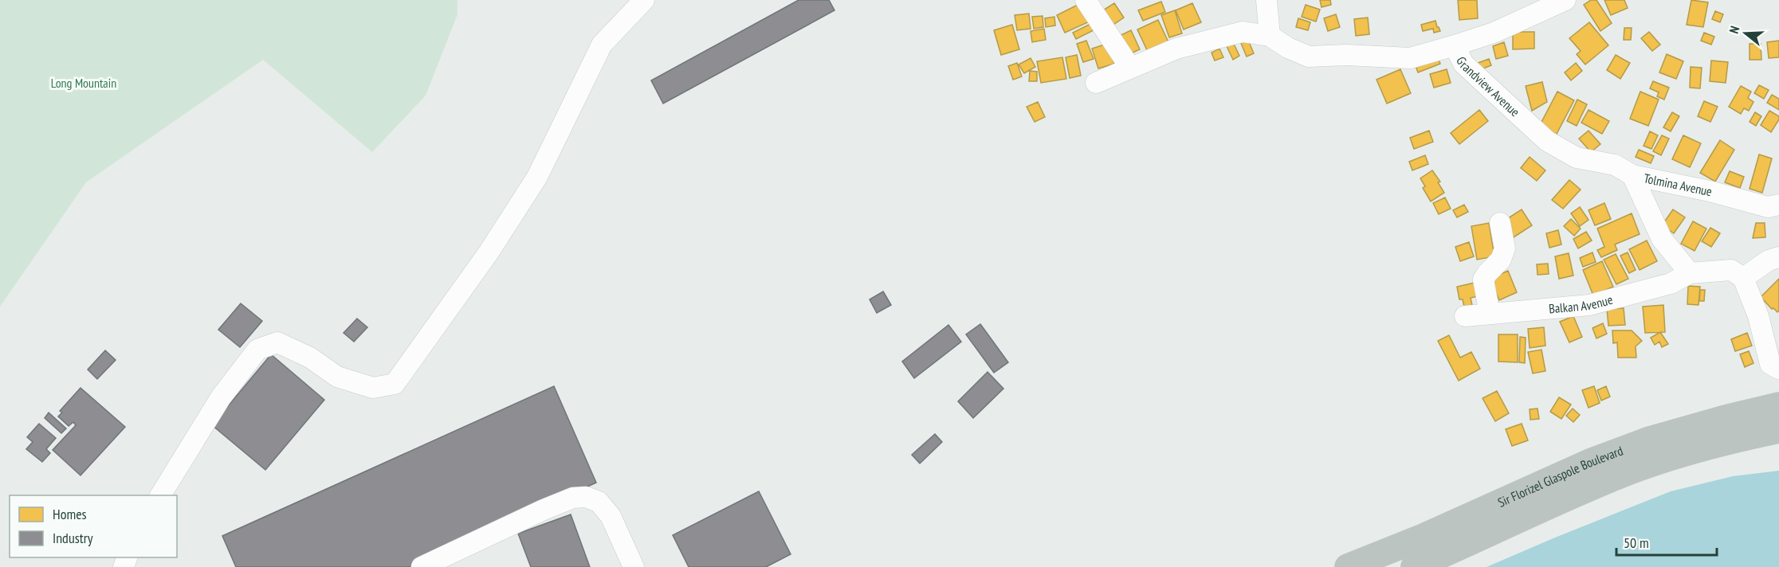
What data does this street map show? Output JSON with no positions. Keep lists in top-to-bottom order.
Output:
{
  "streets": {
    "highway": ["Sir Florizel Glaspole Boulevard"],
    "street": ["Grandview Avenue", "Tolmina Avenue", "Balkan Avenue"]
  },
  "crossings": [
    ["Grandview Avenue", "Tolmina Avenue"],
    ["Tolmina Avenue", "Balkan Avenue"]
  ],
  "parks": ["Long Mountain"],
  "legend": ["Homes", "Industry"],
  "scale_bar": "50 m",
  "north": "left"
}
